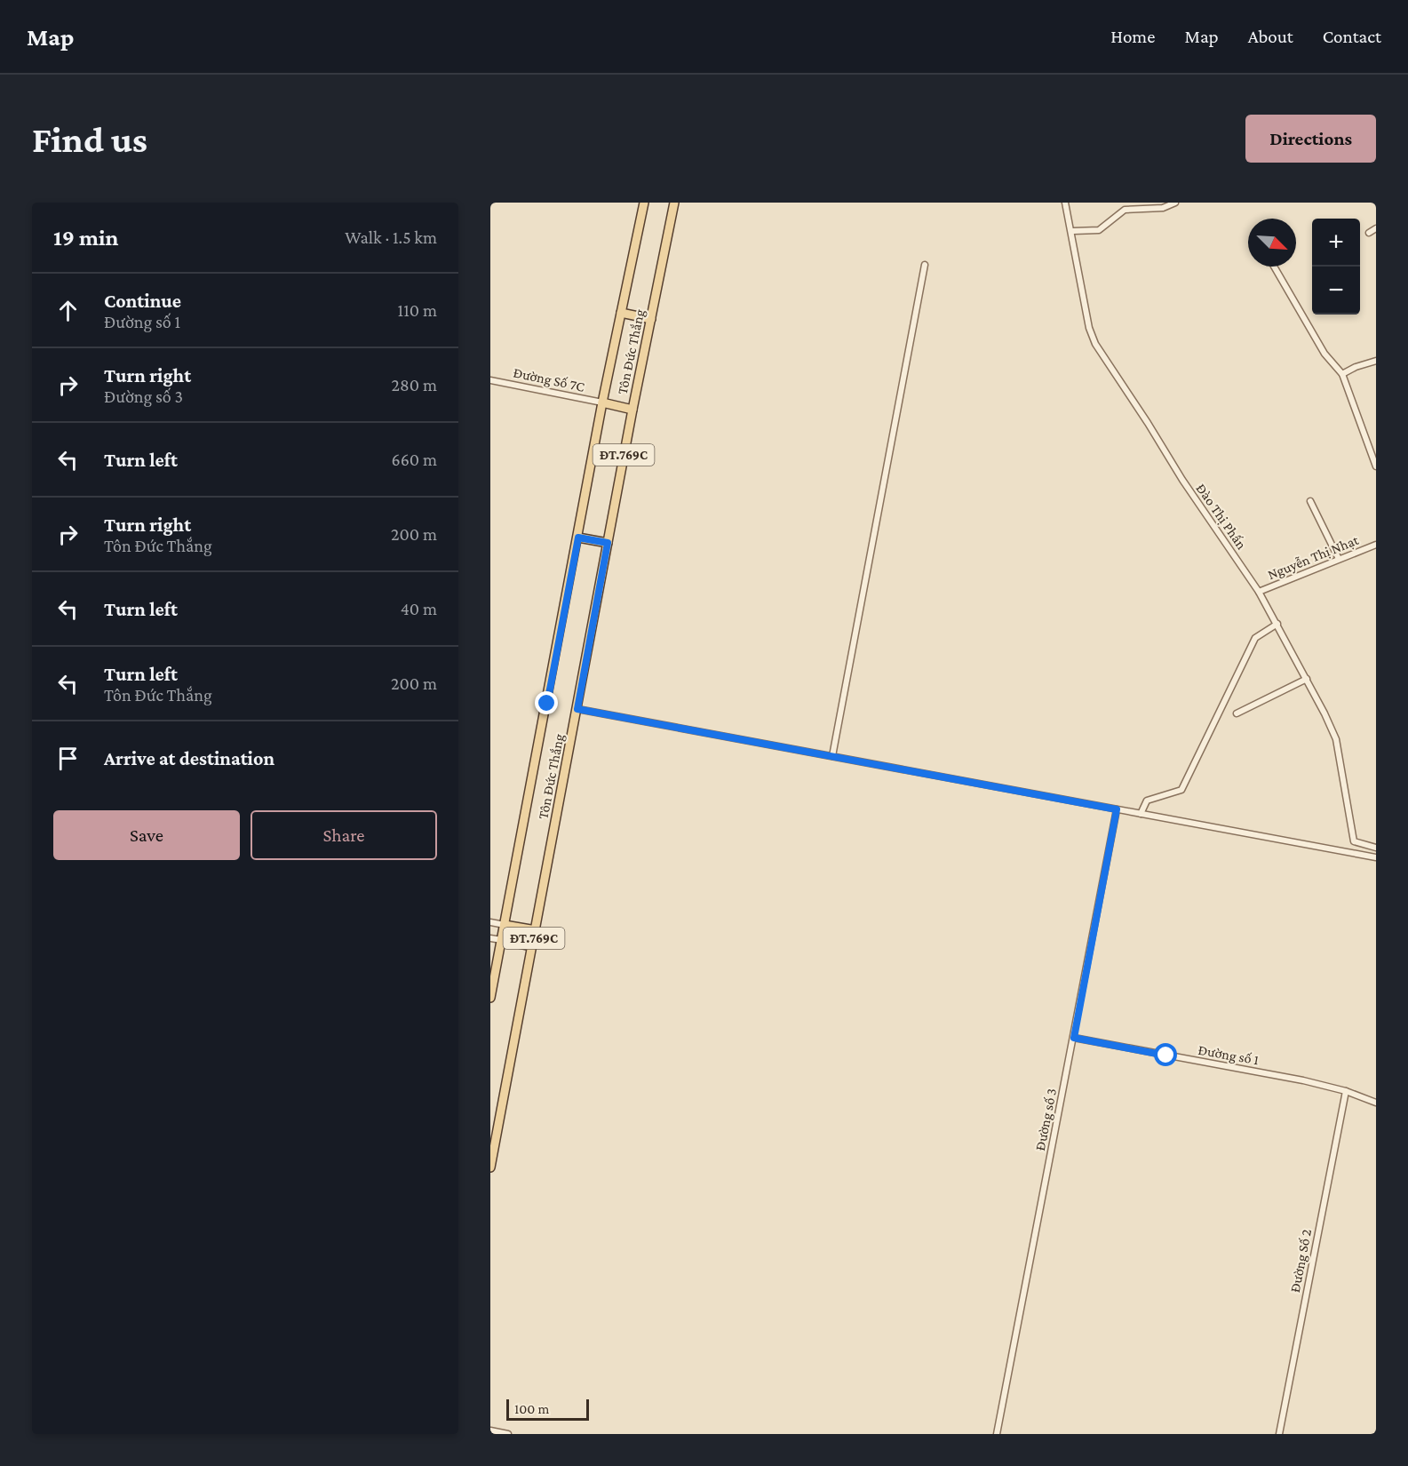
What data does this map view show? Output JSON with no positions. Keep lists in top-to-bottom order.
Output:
{
  "streets": {
    "main road": ["Tôn Đức Thắng", "ĐT.769C"],
    "street": [
      "Đường Số 7C",
      "Đào Thị Phấn",
      "Nguyễn Thị Nhạt",
      "Đường số 1",
      "Đường số 3",
      "Đường Số 2"
    ]
  },
  "crossings": [
    ["Tôn Đức Thắng", "Đường Số 7C"],
    ["Đào Thị Phấn", "Nguyễn Thị Nhạt"],
    ["Đường số 1", "Đường số 3"],
    ["Đường số 1", "Đường Số 2"]
  ],
  "scale_bar": "100 m",
  "north": "bottom right",
  "page": {
    "header": "Map",
    "nav": [
      "Home",
      "Map",
      "About",
      "Contact"
    ],
    "buttons": [
      "Directions",
      ["Save", "Share"]
    ],
    "title": "Find us",
    "heading": ["19 min", "Walk · 1.5 km"],
    "map_buttons": ["+", "−"],
    "list": [
      ["Continue", "Đường số 1", "110 m"],
      ["Turn right", "Đường số 3", "280 m"],
      ["Turn left", "660 m"],
      ["Turn right", "Tôn Đức Thắng", "200 m"],
      ["Turn left", "40 m"],
      ["Turn left", "Tôn Đức Thắng", "200 m"],
      "Arrive at destination"
    ],
    "scale": "100 m"
  }
}
